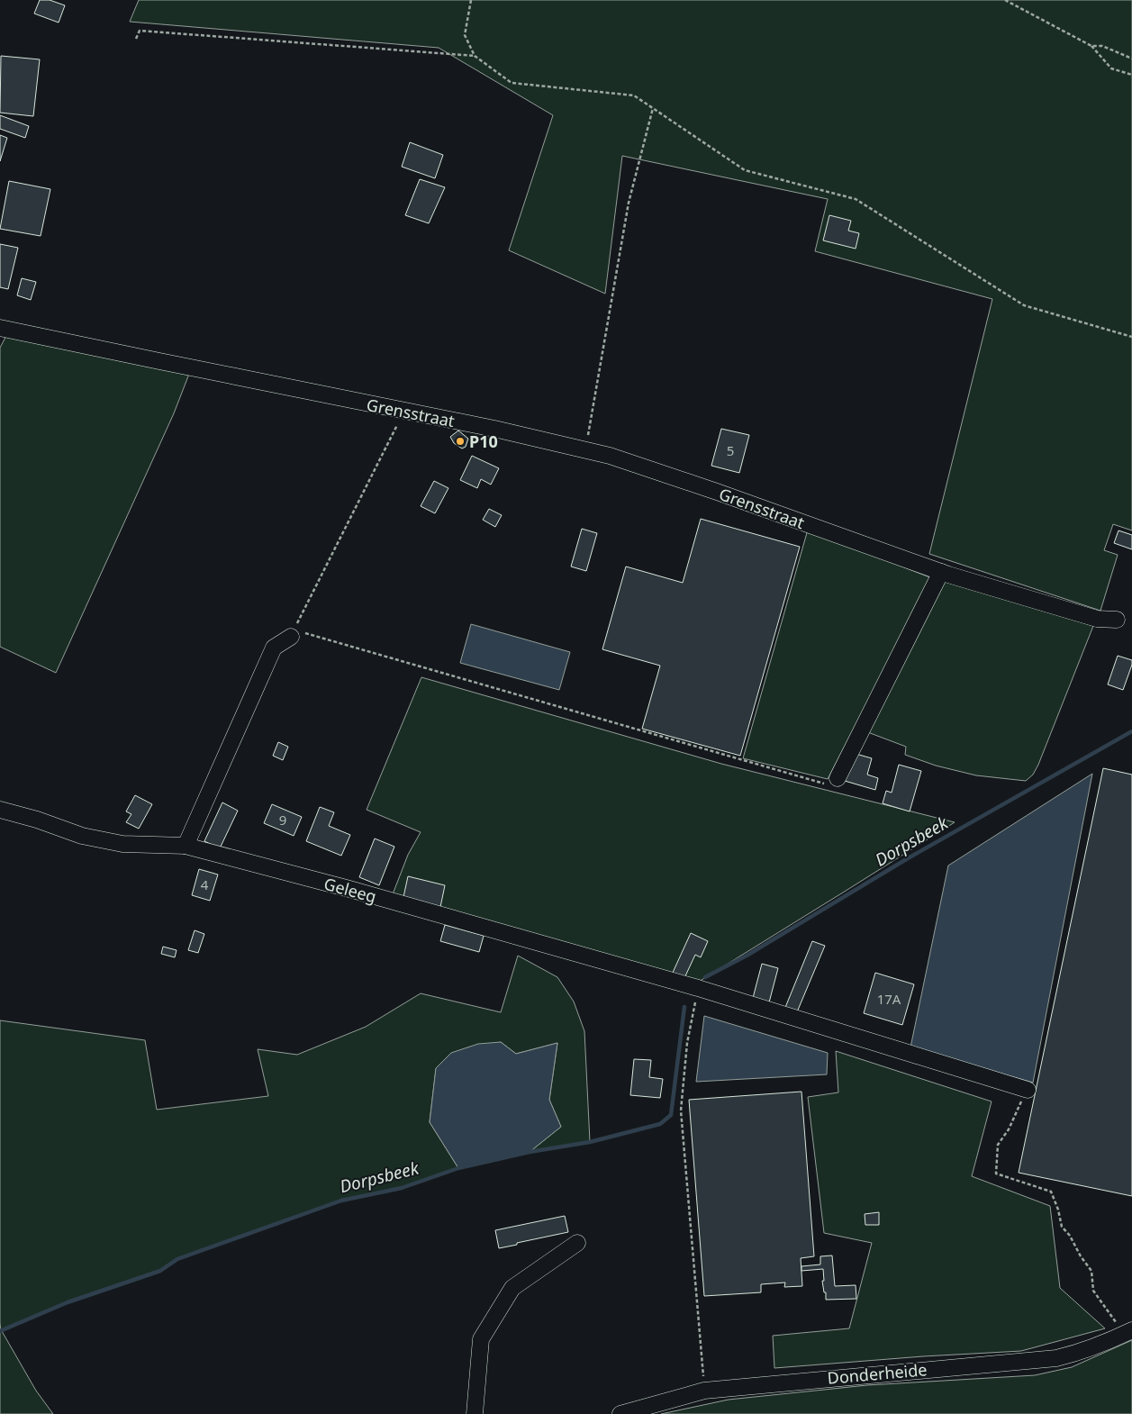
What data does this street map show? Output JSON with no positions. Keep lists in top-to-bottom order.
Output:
{
  "streets": {
    "street": ["Grensstraat", "Geleeg", "Donderheide"]
  },
  "water": ["Dorpsbeek"],
  "places": ["P10"],
  "house_numbers": [
    "5",
    "9",
    "4",
    "17A"
  ]
}
